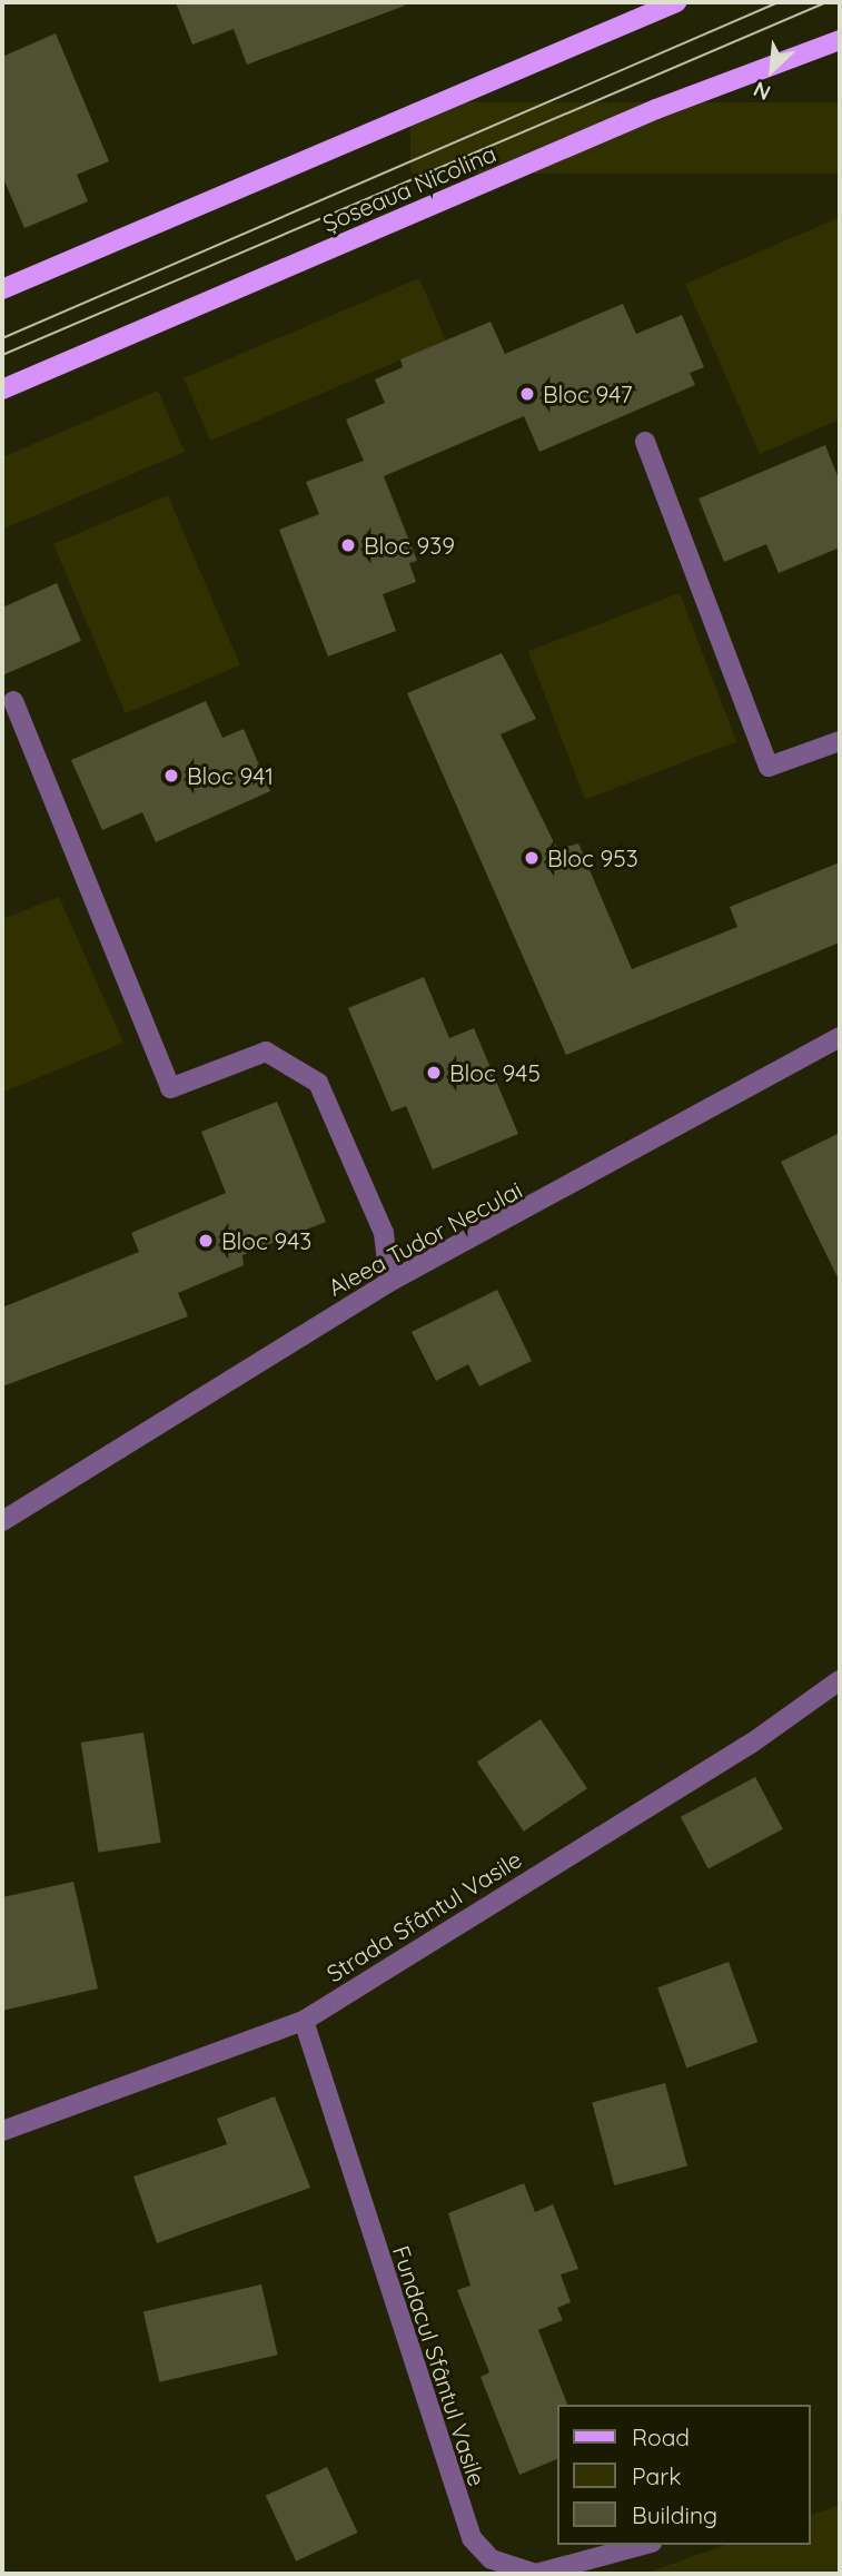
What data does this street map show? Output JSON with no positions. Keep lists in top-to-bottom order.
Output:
{
  "streets": {
    "main road": ["Șoseaua Nicolina"],
    "street": ["Aleea Tudor Neculai", "Strada Sfântul Vasile", "Fundacul Sfântul Vasile"]
  },
  "crossings": [
    ["Strada Sfântul Vasile", "Fundacul Sfântul Vasile"]
  ],
  "places": [
    "Bloc 947",
    "Bloc 939",
    "Bloc 941",
    "Bloc 953",
    "Bloc 945",
    "Bloc 943"
  ],
  "legend": ["Road", "Park", "Building"],
  "north": "bottom left"
}
